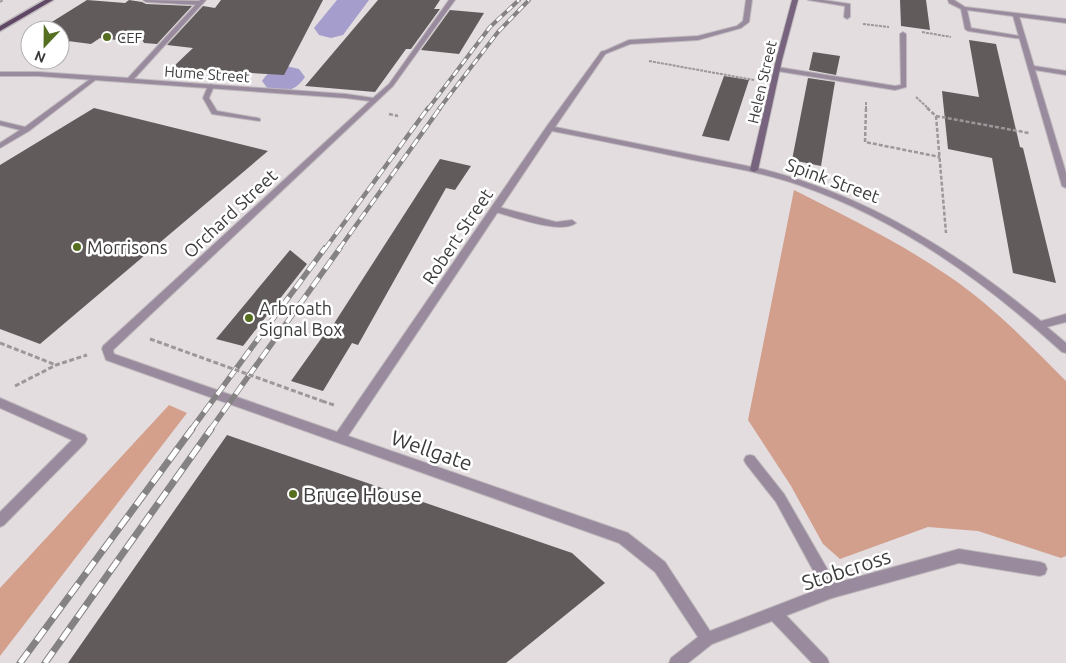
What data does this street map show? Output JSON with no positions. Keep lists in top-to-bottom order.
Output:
{
  "streets": {
    "street": [
      "Hume Street",
      "Helen Street",
      "Spink Street",
      "Orchard Street",
      "Robert Street",
      "Wellgate",
      "Stobcross"
    ]
  },
  "crossings": [
    ["Hume Street", "Orchard Street"],
    ["Helen Street", "Spink Street"],
    ["Spink Street", "Robert Street"],
    ["Orchard Street", "Wellgate"],
    ["Robert Street", "Wellgate"],
    ["Wellgate", "Stobcross"]
  ],
  "places": [
    "CEF",
    "Morrisons",
    "Arbroath Signal Box",
    "Bruce House"
  ],
  "north": "bottom"
}
